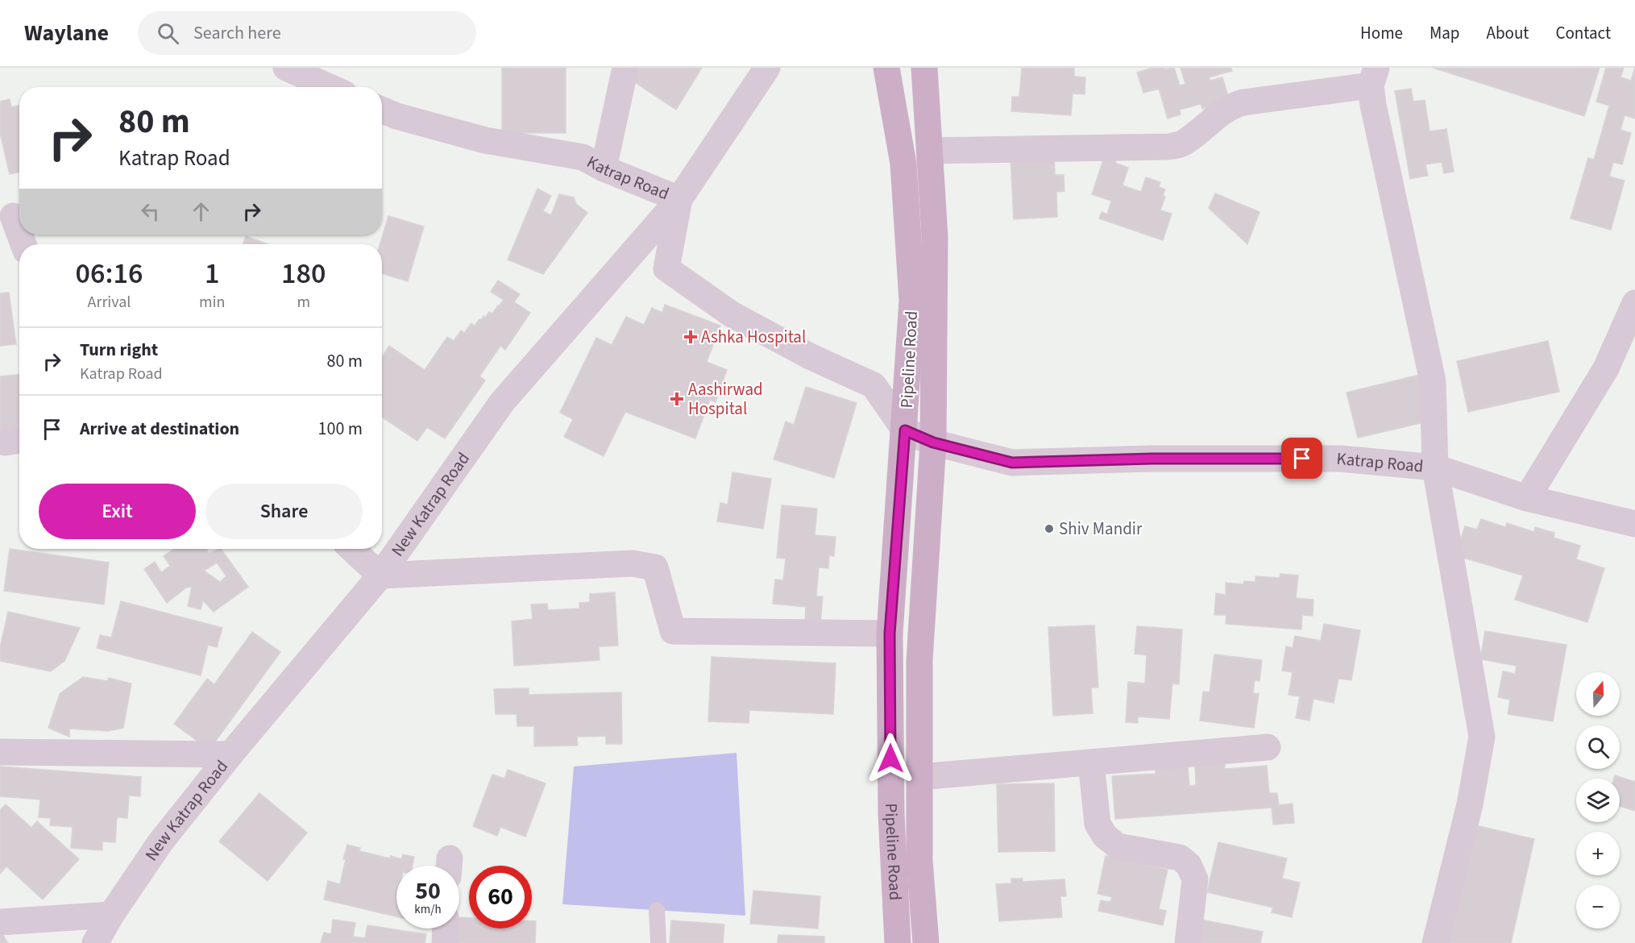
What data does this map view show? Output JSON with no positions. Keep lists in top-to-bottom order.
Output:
{
  "streets": {
    "main road": ["Pipeline Road"],
    "street": ["Katrap Road", "New Katrap Road"]
  },
  "crossings": [
    ["Katrap Road", "Pipeline Road"],
    ["Katrap Road", "New Katrap Road"]
  ],
  "places": {
    "health": ["Ashka Hospital", "Aashirwad Hospital"],
    "other": ["Shiv Mandir"]
  },
  "north": "top",
  "page": {
    "header": "Waylane",
    "search": "Search here",
    "nav": [
      "Home",
      "Map",
      "About",
      "Contact"
    ],
    "turn": ["80 m", "Katrap Road"],
    "eta": [
      "06:16",
      "Arrival",
      "1",
      "min",
      "180",
      "m"
    ],
    "list": [
      {
        "name": "Turn right",
        "note": "Katrap Road",
        "value": "80 m"
      },
      {
        "name": "Arrive at destination",
        "value": "100 m"
      }
    ],
    "buttons": ["Exit", "Share"],
    "map_buttons": ["+", "−"],
    "speed": "50 km/h",
    "limit": "60"
  }
}
